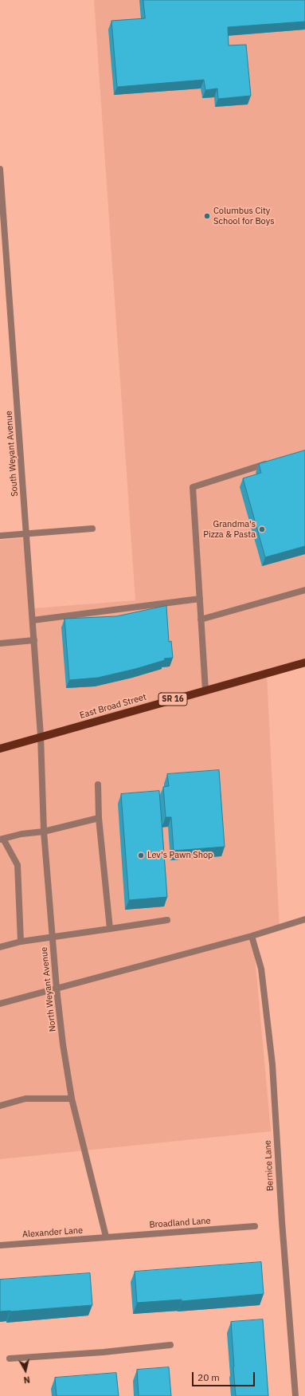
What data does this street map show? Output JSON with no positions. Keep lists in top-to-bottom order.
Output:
{
  "streets": {
    "main road": ["SR 16", "East Broad Street"],
    "street": [
      "South Weyant Avenue",
      "North Weyant Avenue",
      "Bernice Lane",
      "Broadland Lane",
      "Alexander Lane"
    ]
  },
  "crossings": [
    ["South Weyant Avenue", "East Broad Street"],
    ["South Weyant Avenue", "North Weyant Avenue"],
    ["East Broad Street", "North Weyant Avenue"],
    ["North Weyant Avenue", "Broadland Lane"],
    ["North Weyant Avenue", "Alexander Lane"],
    ["Broadland Lane", "Alexander Lane"]
  ],
  "places": ["Columbus City School for Boys", "Grandma's Pizza & Pasta", "Lev's Pawn Shop"],
  "scale_bar": "20 m",
  "north": "bottom"
}
